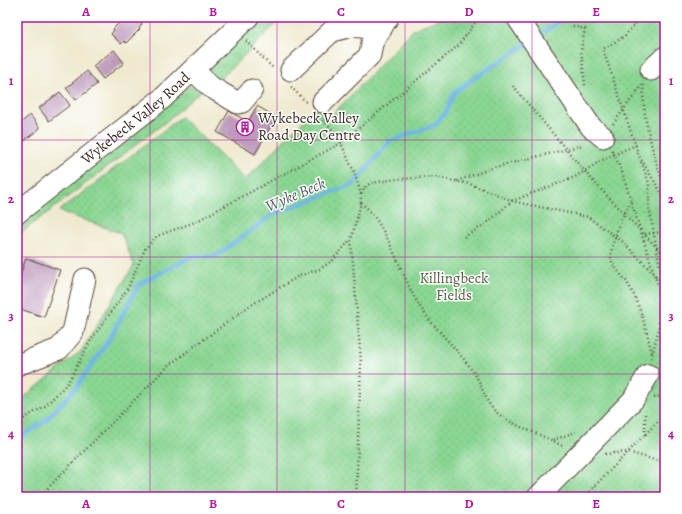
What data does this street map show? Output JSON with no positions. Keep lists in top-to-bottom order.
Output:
{
  "streets": {
    "street": ["Wykebeck Valley Road"]
  },
  "water": ["Wyke Beck"],
  "parks": ["Killingbeck Fields"],
  "places": {
    "building": ["Wykebeck Valley Road Day Centre"]
  },
  "grid": {
    "columns": [
      "A",
      "B",
      "C",
      "D",
      "E"
    ],
    "rows": [
      "1",
      "2",
      "3",
      "4"
    ]
  }
}
